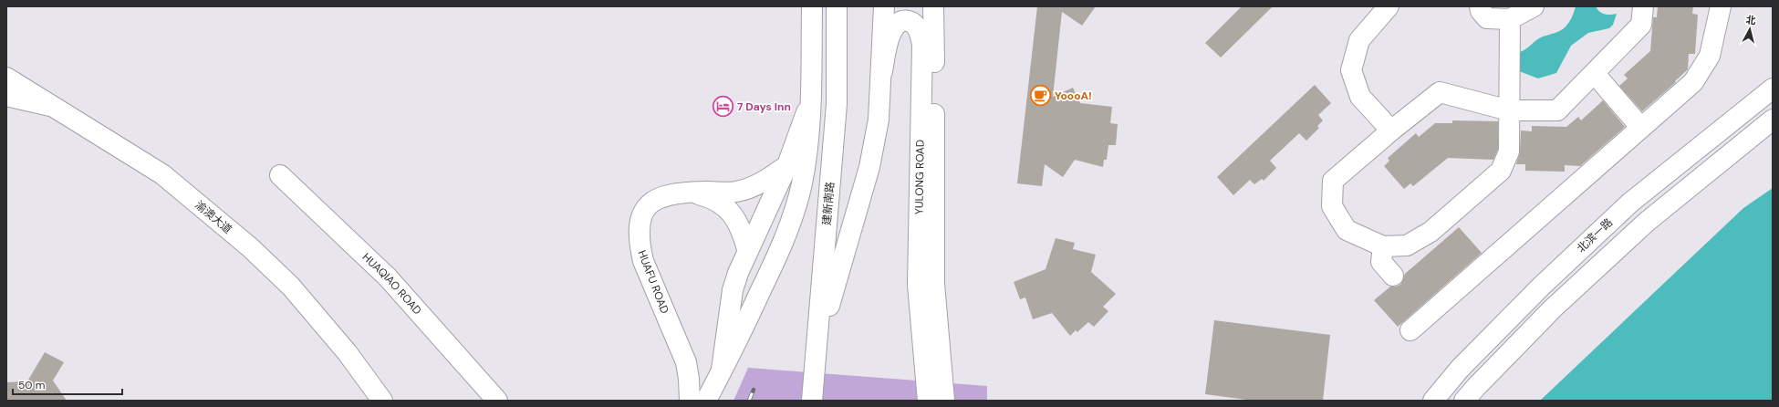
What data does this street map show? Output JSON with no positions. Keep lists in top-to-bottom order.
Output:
{
  "streets": {
    "main road": [
      "YULONG ROAD",
      "建新南路",
      "渝澳大道",
      "北滨一路",
      "HUAFU ROAD",
      "HUAQIAO ROAD"
    ]
  },
  "places": {
    "cafe": ["YoooA!"],
    "hotel": ["7 Days Inn"]
  },
  "scale_bar": "50 m",
  "north": "top"
}
